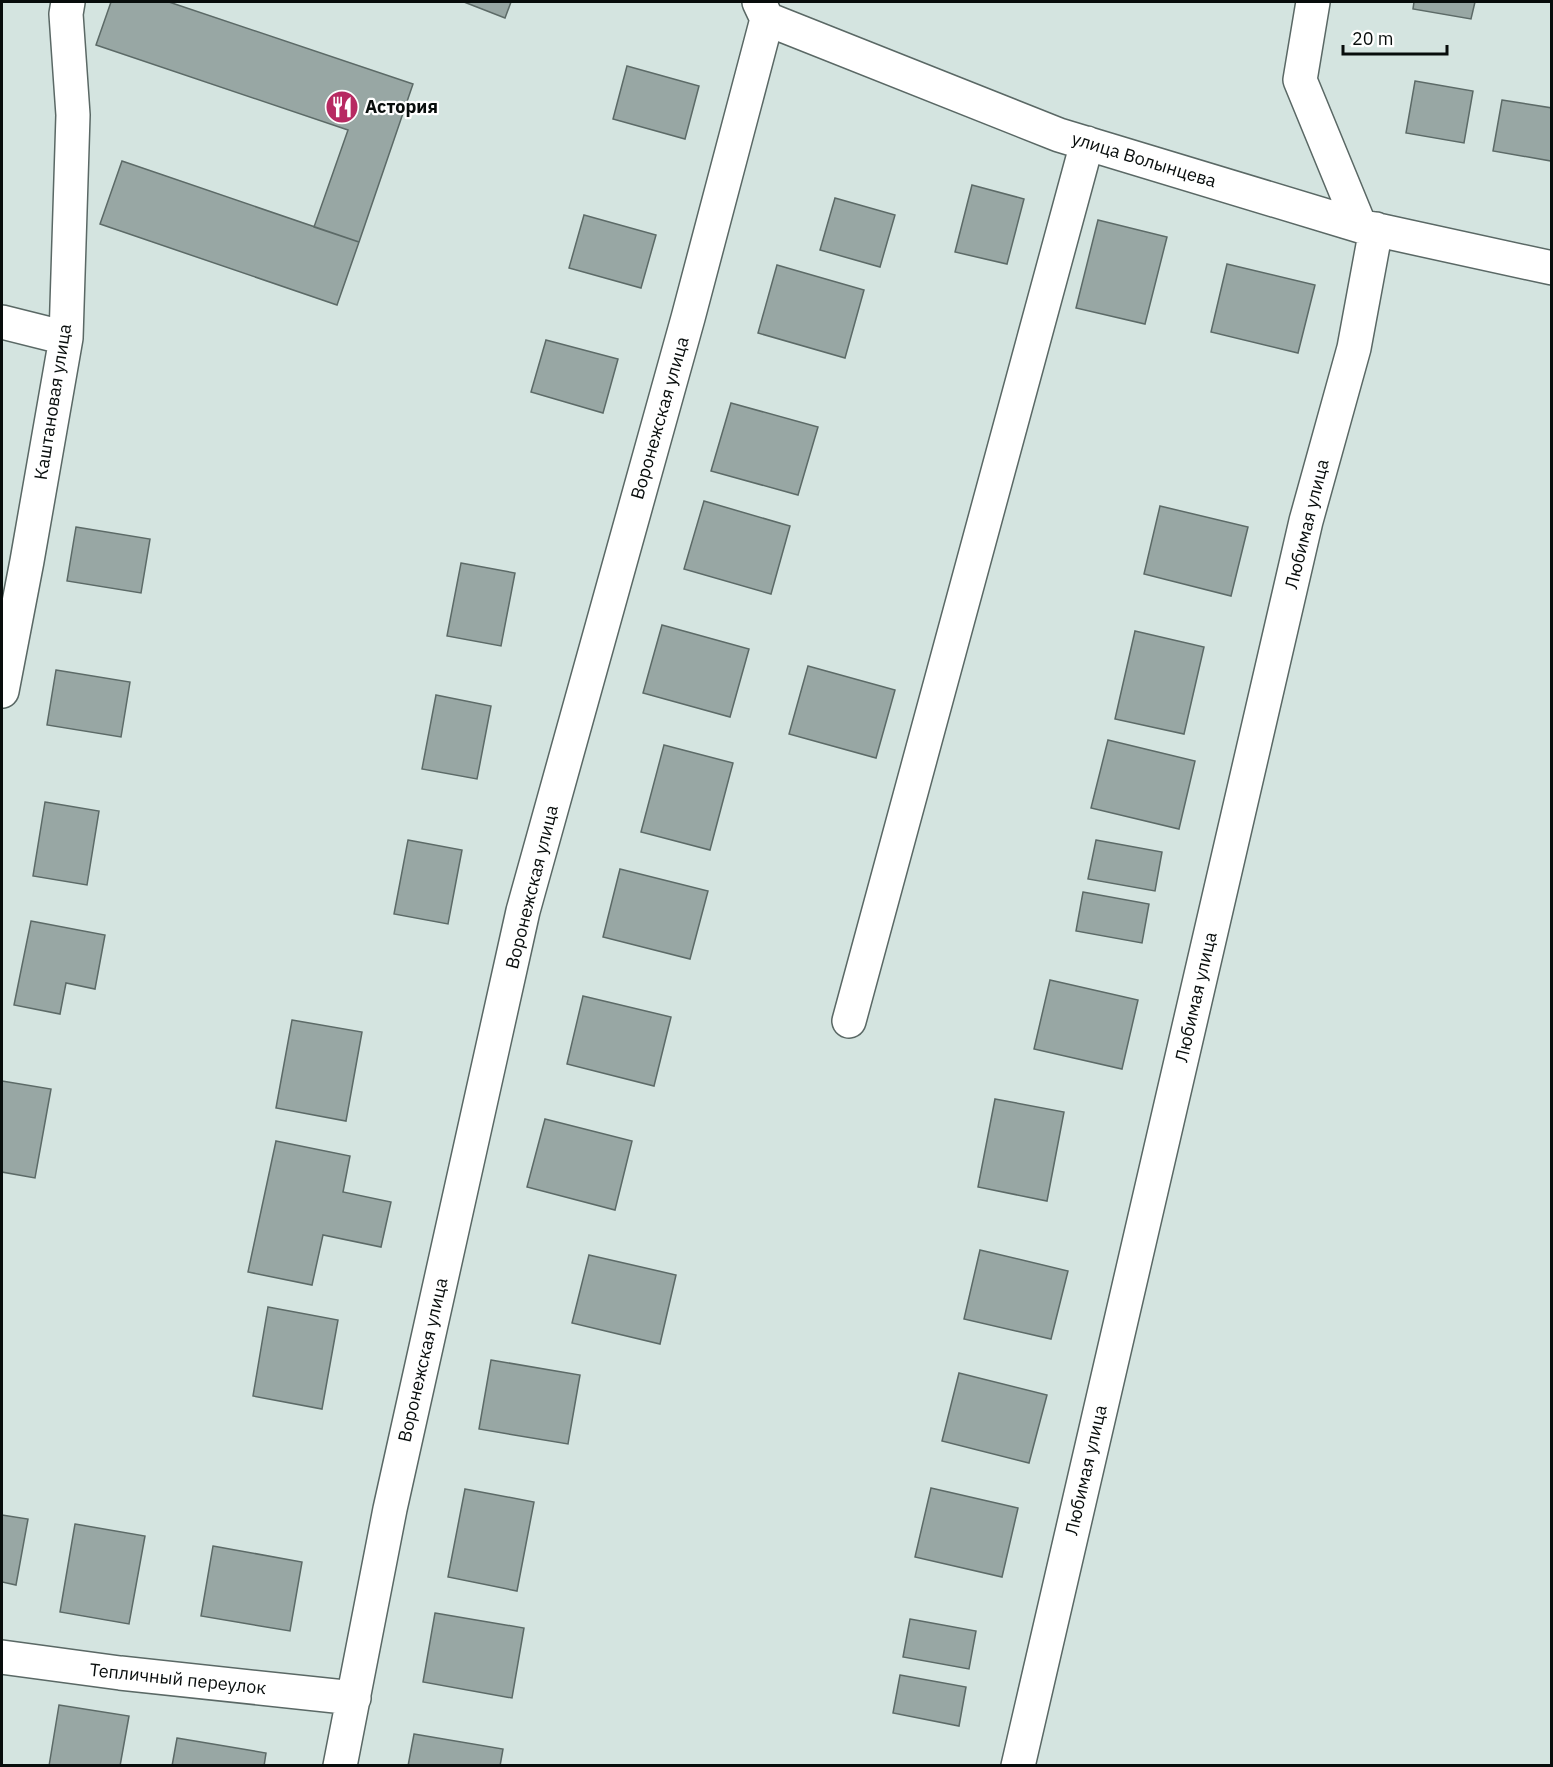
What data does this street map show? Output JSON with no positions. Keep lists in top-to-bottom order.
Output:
{
  "streets": {
    "street": [
      "улица Волынцева",
      "Каштановая улица",
      "Воронежская улица",
      "Любимая улица",
      "Тепличный переулок"
    ]
  },
  "crossings": [
    ["улица Волынцева", "Воронежская улица"],
    ["улица Волынцева", "Любимая улица"],
    ["Воронежская улица", "Тепличный переулок"]
  ],
  "places": {
    "restaurant": ["Астория"]
  },
  "scale_bar": "20 m"
}
